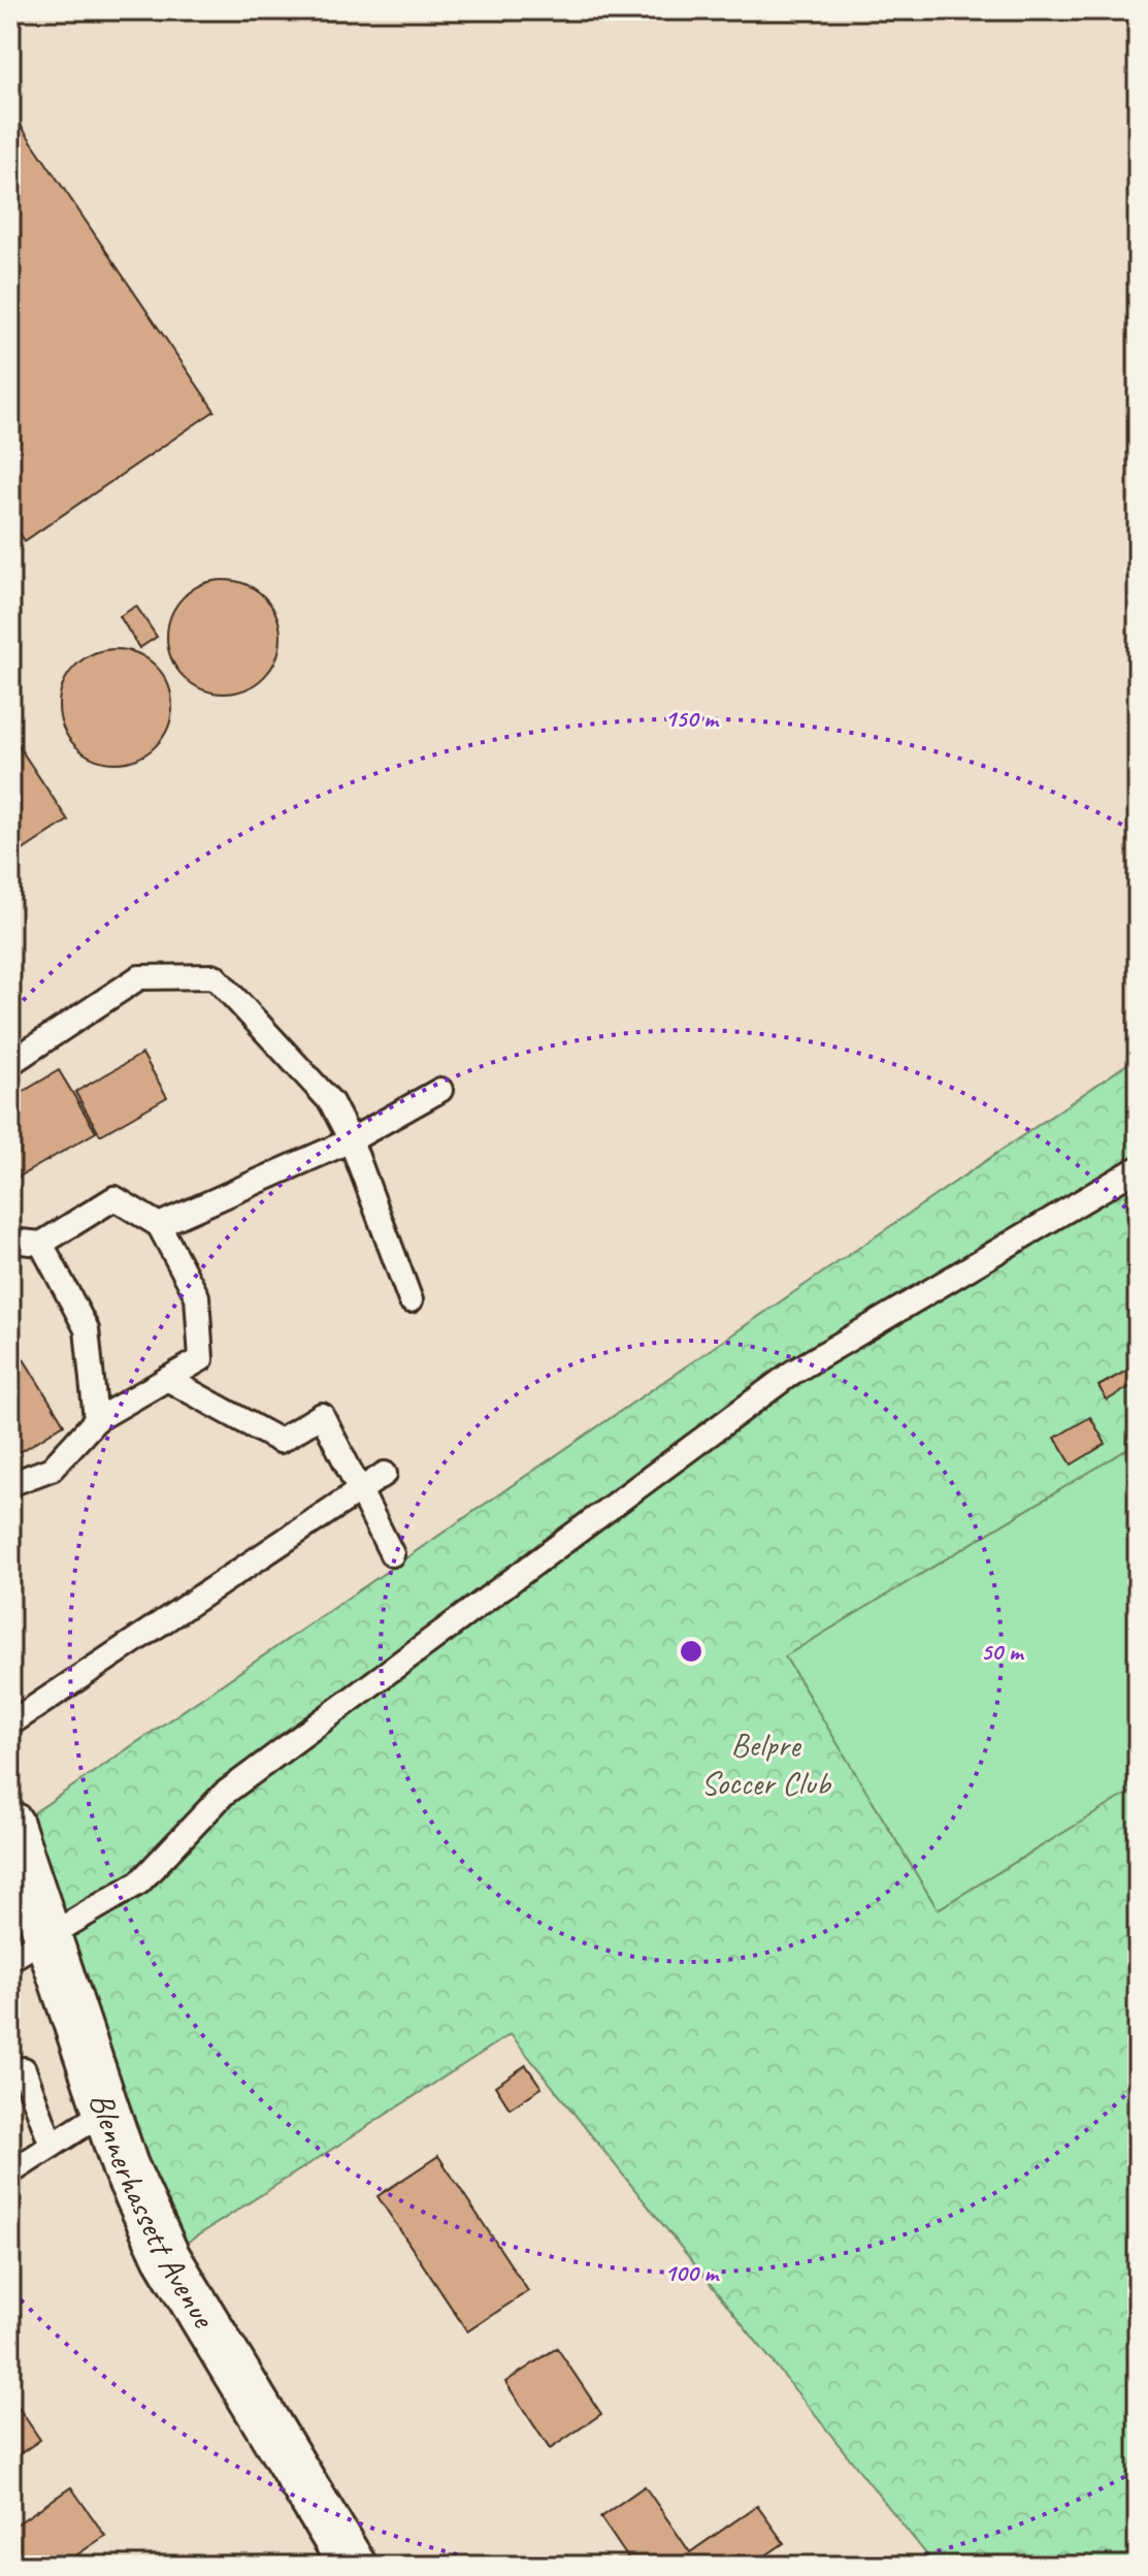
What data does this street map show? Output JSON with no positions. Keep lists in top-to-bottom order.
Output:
{
  "streets": {
    "street": ["Blennerhassett Avenue"]
  },
  "parks": ["Belpre Soccer Club"],
  "rings": ["150 m", "50 m", "100 m"]
}
